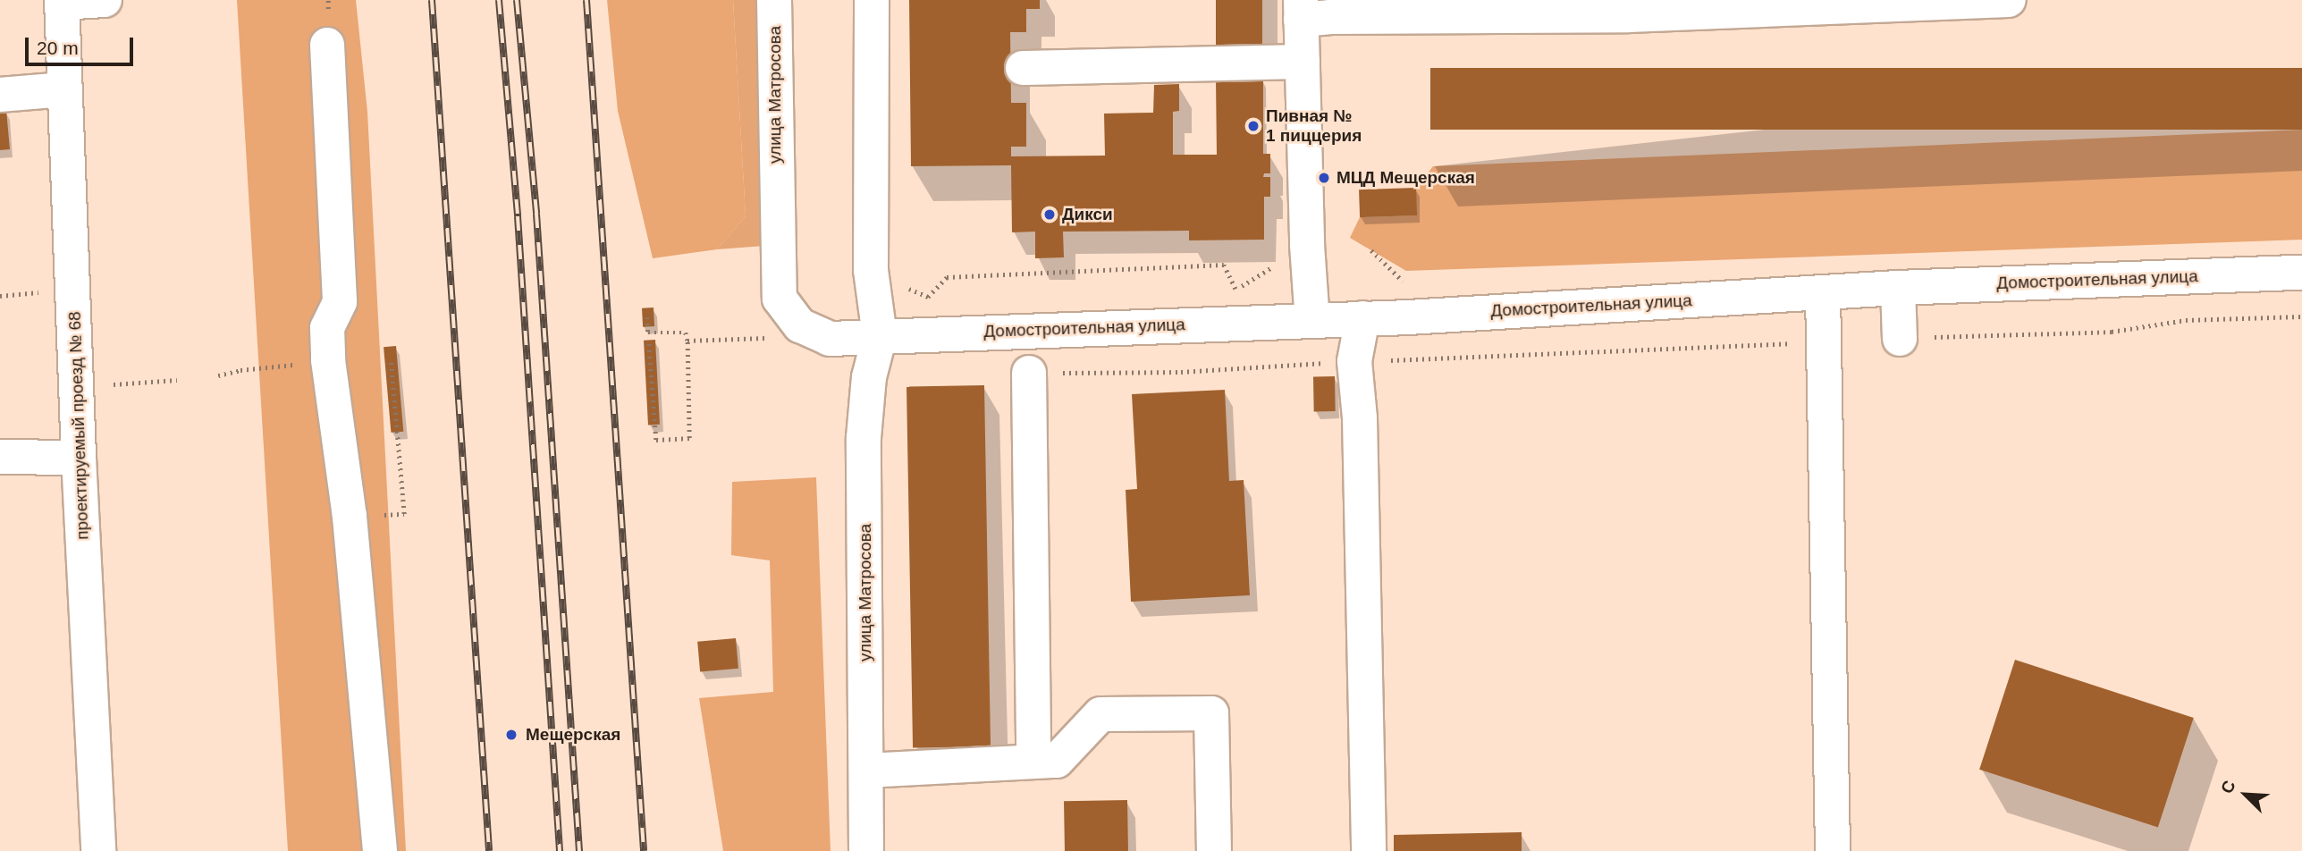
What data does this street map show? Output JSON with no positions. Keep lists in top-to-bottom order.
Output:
{
  "streets": {
    "street": ["улица Матросова", "Домостроительная улица", "проектируемый проезд № 68"]
  },
  "crossings": [
    ["улица Матросова", "Домостроительная улица"]
  ],
  "places": [
    "Пивная № 1 пиццерия",
    "МЦД Мещерская",
    "Дикси",
    "Мещерская"
  ],
  "scale_bar": "20 m",
  "north": "top left"
}
